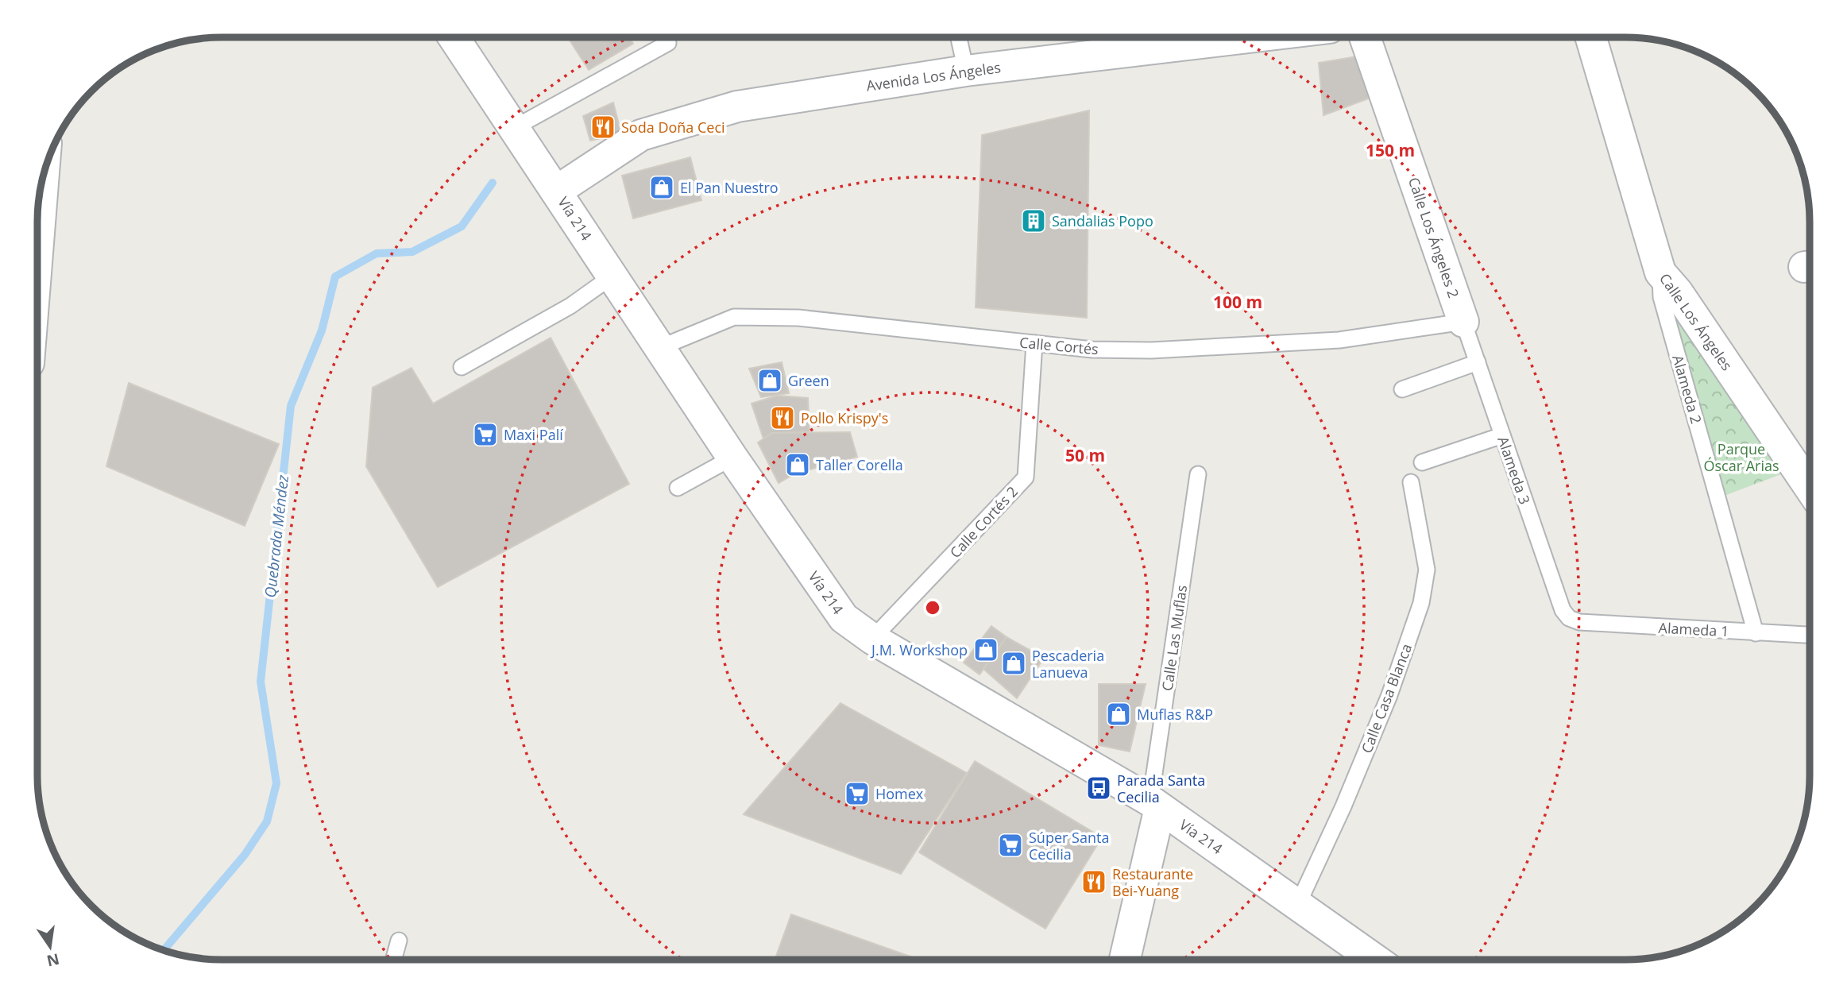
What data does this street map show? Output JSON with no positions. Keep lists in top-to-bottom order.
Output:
{
  "streets": {
    "street": [
      "Avenida Los Ángeles",
      "Vía 214",
      "Calle Los Ángeles 2",
      "Calle Los Ángeles"
    ],
    "lane": [
      "Calle Cortés",
      "Alameda 2",
      "Alameda 3",
      "Calle Cortés 2",
      "Alameda 1",
      "Calle Las Muflas",
      "Calle Casa Blanca"
    ]
  },
  "crossings": [
    ["Avenida Los Ángeles", "Vía 214"],
    ["Vía 214", "Calle Cortés"],
    ["Vía 214", "Calle Cortés 2"],
    ["Vía 214", "Calle Las Muflas"],
    ["Vía 214", "Calle Casa Blanca"],
    ["Calle Los Ángeles 2", "Calle Cortés"],
    ["Calle Los Ángeles 2", "Alameda 3"],
    ["Calle Los Ángeles", "Alameda 2"],
    ["Calle Cortés", "Alameda 3"],
    ["Calle Cortés", "Calle Cortés 2"],
    ["Alameda 2", "Alameda 1"],
    ["Alameda 3", "Alameda 1"]
  ],
  "water": ["Quebrada Méndez"],
  "parks": ["Parque Óscar Arias"],
  "places": {
    "restaurant": ["Soda Doña Ceci", "Pollo Krispy's", "Restaurante Bei-Yuang"],
    "shop": [
      "El Pan Nuestro",
      "Green",
      "Taller Corella",
      "J.M. Workshop",
      "Pescaderia Lanueva",
      "Muflas R&P"
    ],
    "building": ["Sandalias Popo"],
    "supermarket": ["Maxi Palí", "Homex", "Súper Santa Cecilia"],
    "bus stop": ["Parada Santa Cecilia"]
  },
  "north": "bottom",
  "rings": ["150 m", "100 m", "50 m"]
}
